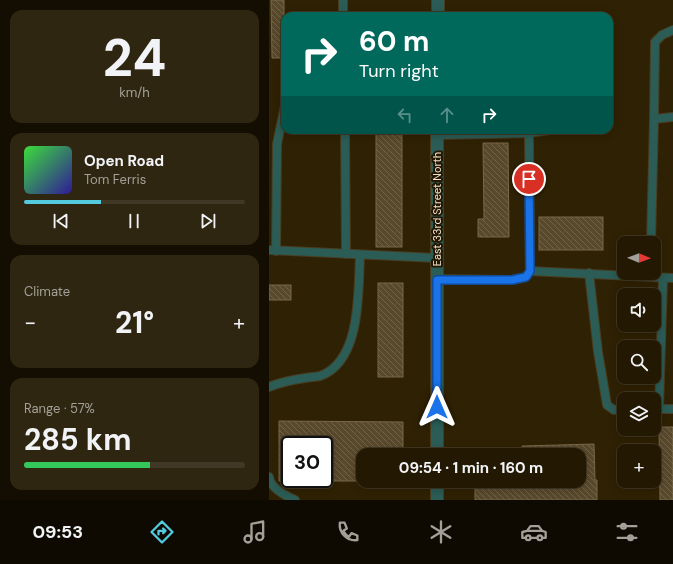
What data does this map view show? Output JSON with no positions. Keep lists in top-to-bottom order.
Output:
{
  "streets": {
    "street": ["East 33rd Street North"]
  },
  "north": "right",
  "page": {
    "tile": [
      ["24", "km/h"],
      "Climate",
      ["Range · 57%", "285 km"]
    ],
    "turn": ["60 m", "Turn right"],
    "song": ["Open Road", "Tom Ferris"],
    "map_buttons": "+",
    "heat": ["−", "21°", "+"],
    "limit": "30",
    "trip": "09:54 · 1 min · 160 m",
    "tabs": "09:53"
  }
}
